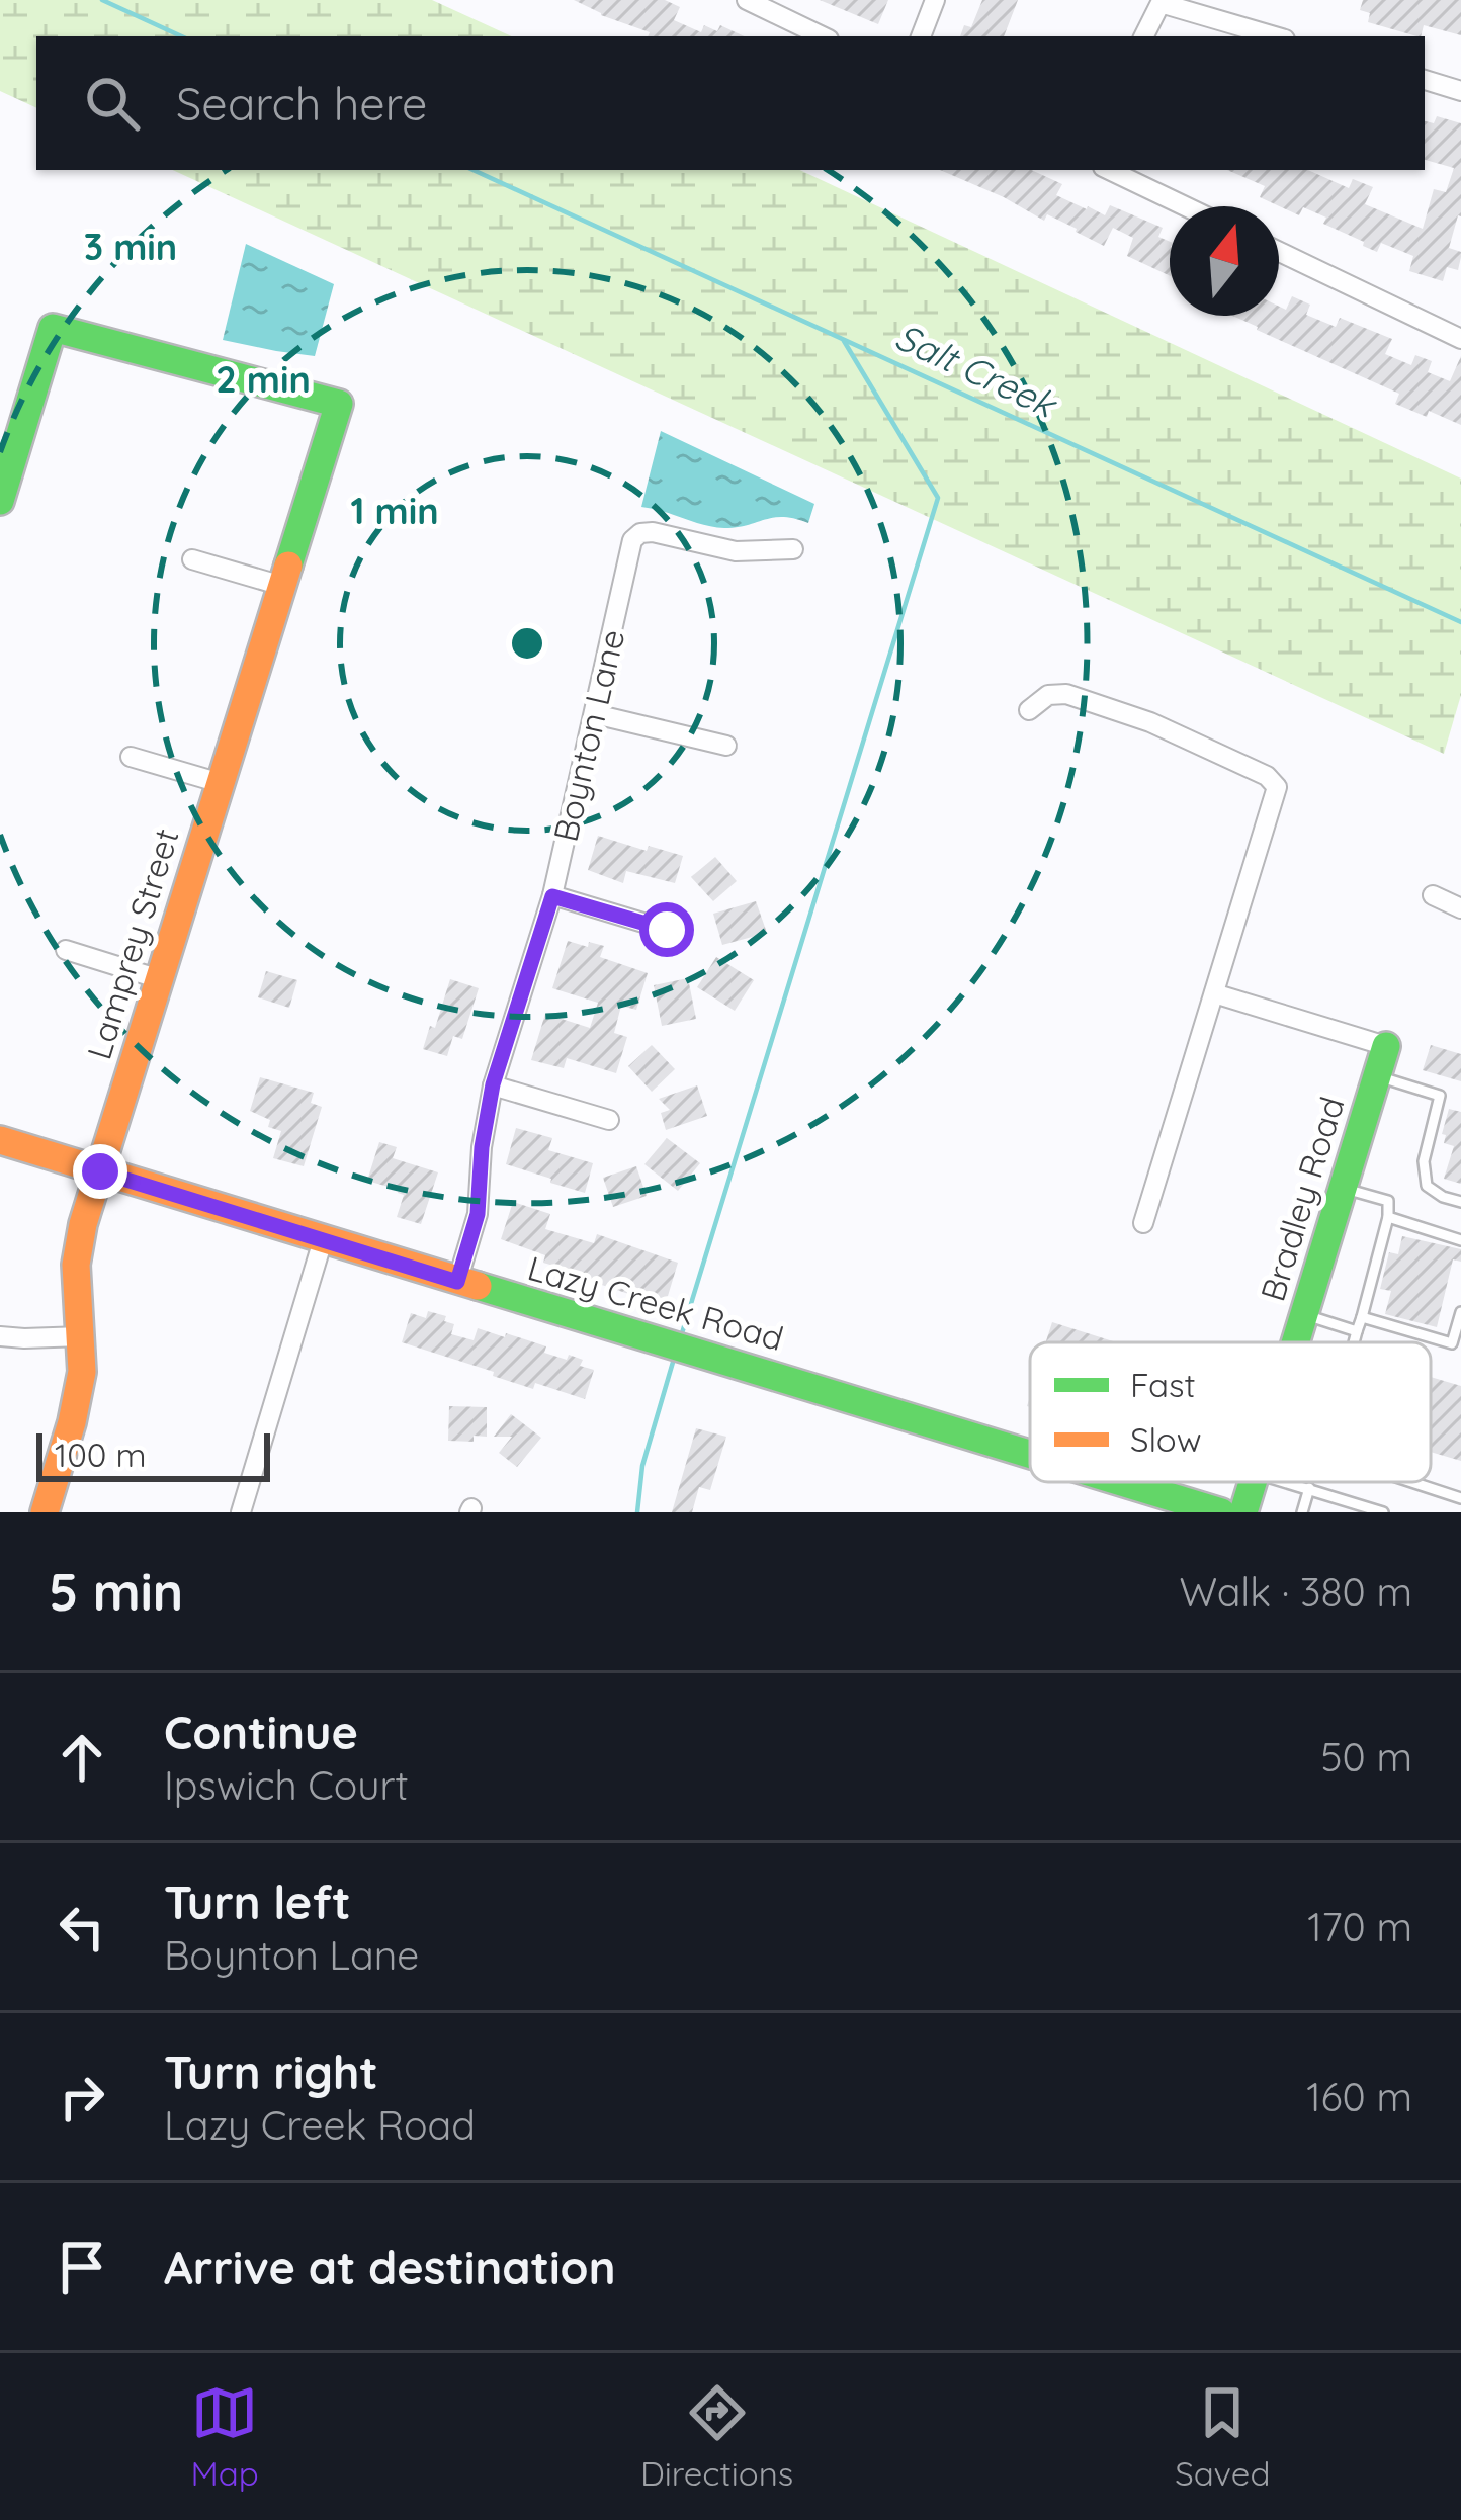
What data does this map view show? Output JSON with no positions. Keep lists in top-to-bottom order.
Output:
{
  "streets": {
    "street": [
      "Boynton Lane",
      "Lamprey Street",
      "Bradley Road",
      "Lazy Creek Road"
    ]
  },
  "crossings": [
    ["Boynton Lane", "Lazy Creek Road"],
    ["Lamprey Street", "Lazy Creek Road"]
  ],
  "water": ["Salt Creek"],
  "legend": ["Fast", "Slow"],
  "scale_bar": "100 m",
  "north": "top",
  "page": {
    "search": "Search here",
    "scale": "100 m",
    "heading": ["5 min", "Walk · 380 m"],
    "list": [
      ["Continue", "Ipswich Court", "50 m"],
      ["Turn left", "Boynton Lane", "170 m"],
      ["Turn right", "Lazy Creek Road", "160 m"],
      "Arrive at destination"
    ],
    "nav": ["Map", "Directions", "Saved"]
  },
  "rings": ["3 min", "2 min", "1 min"]
}
